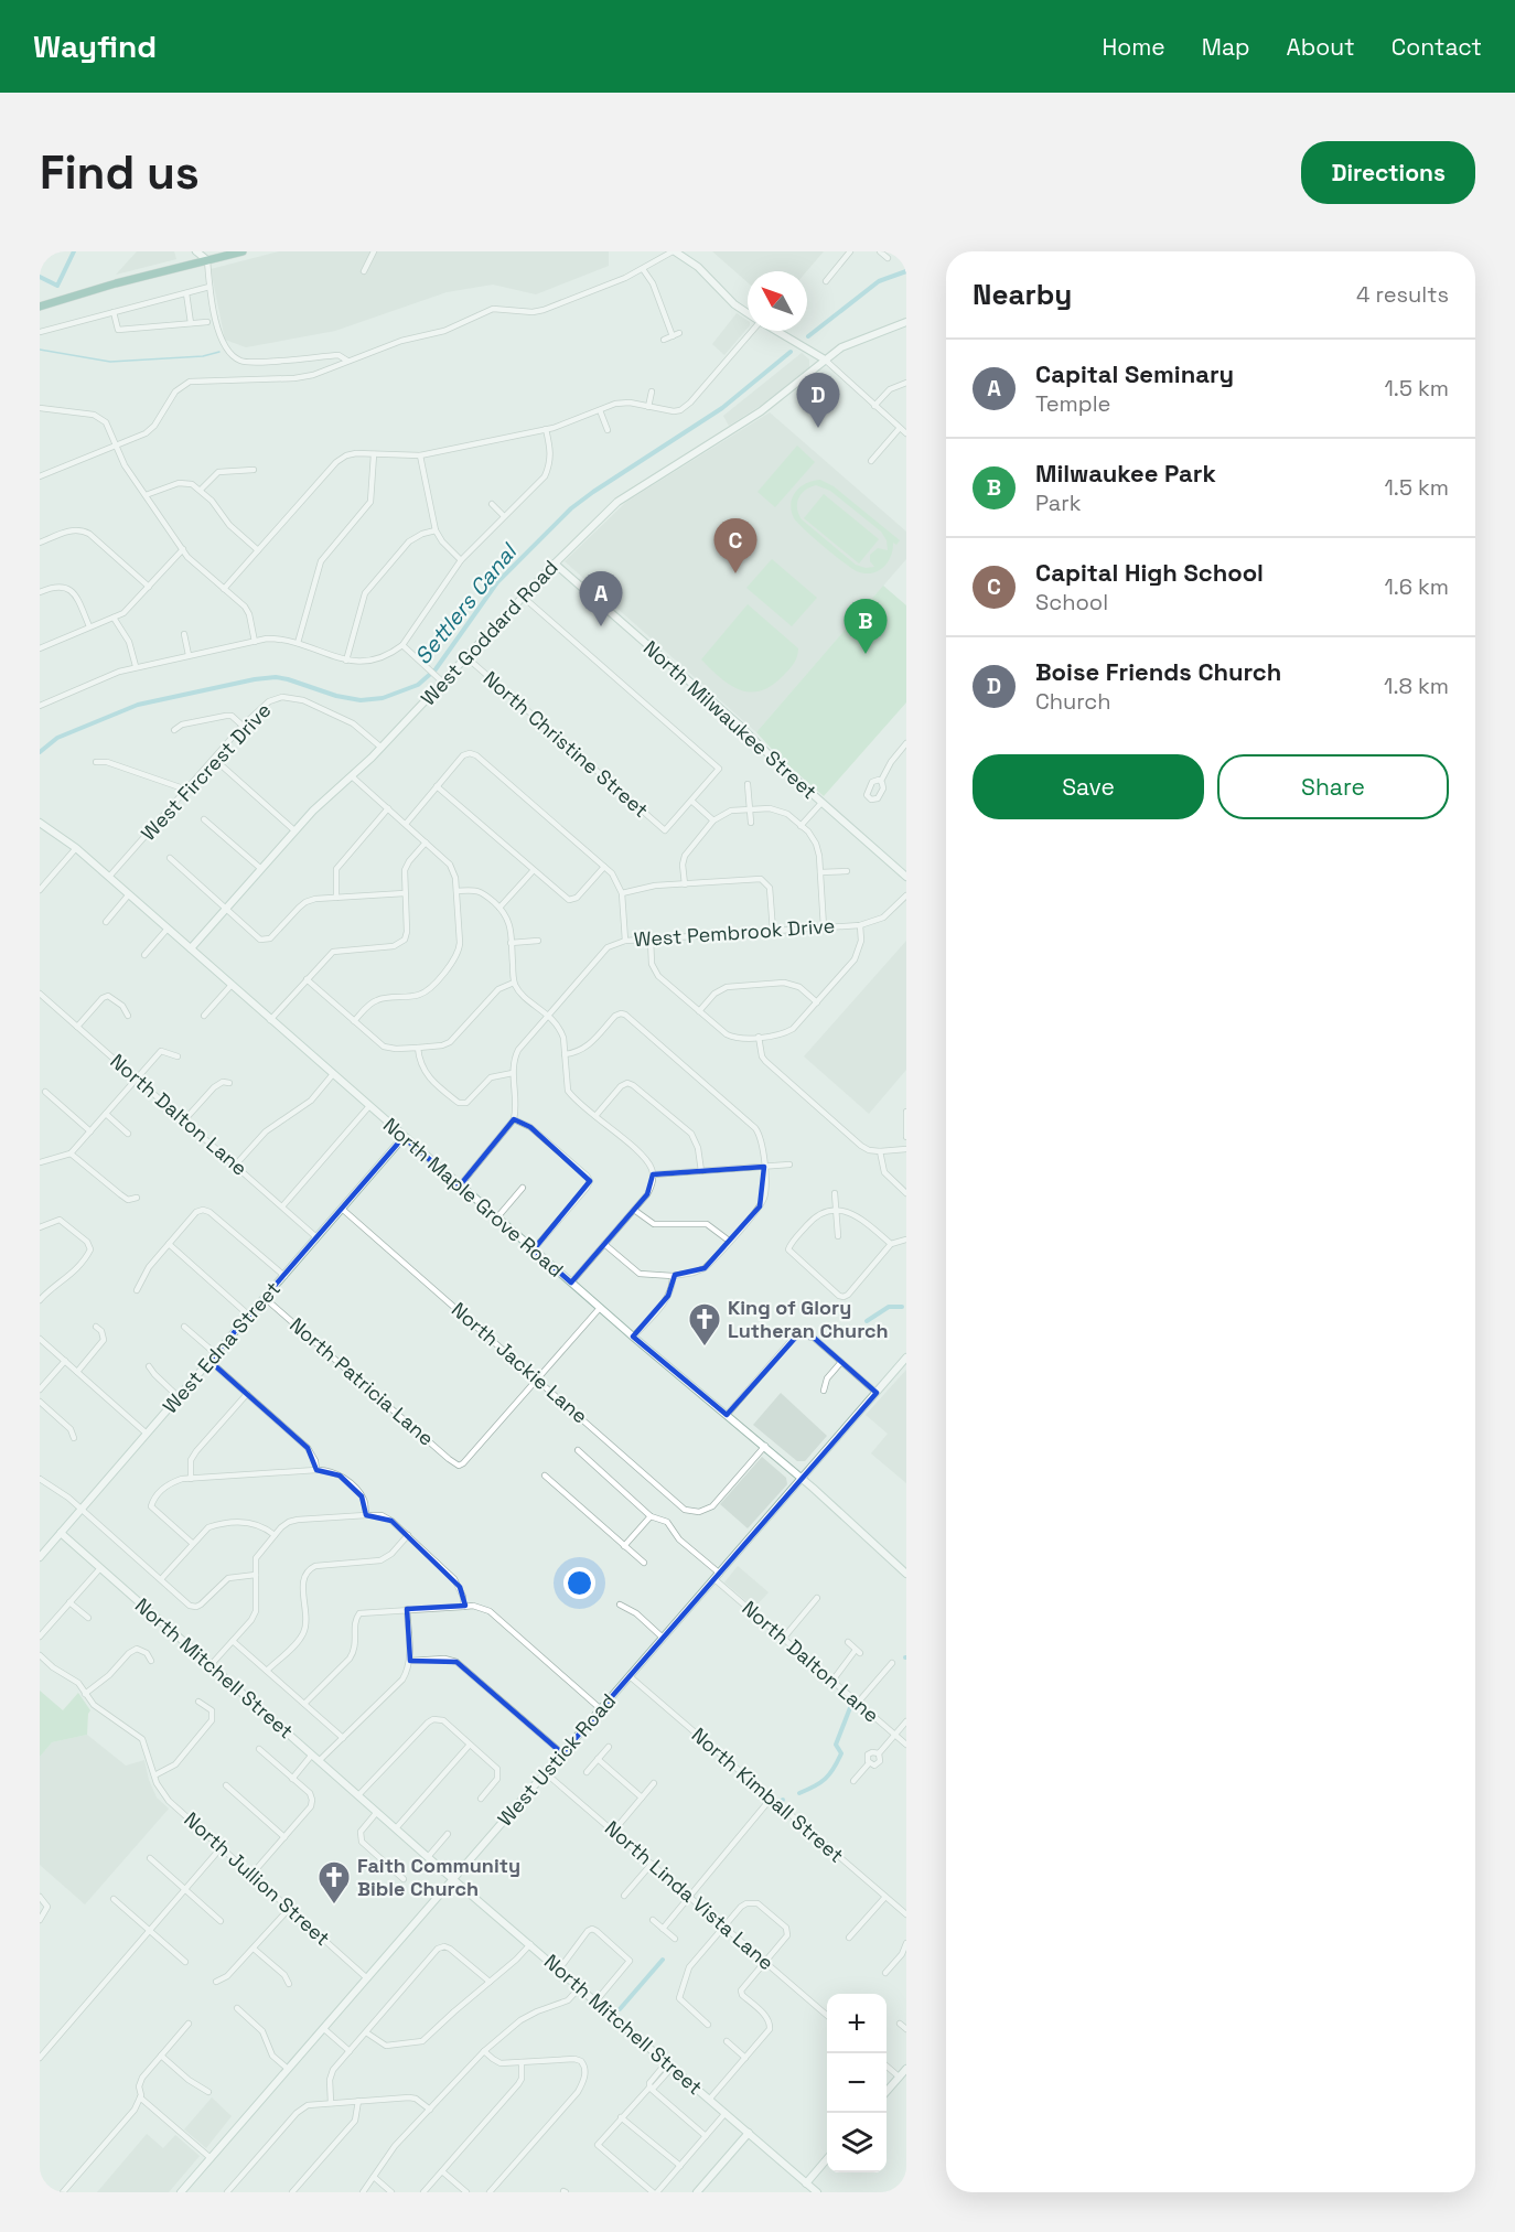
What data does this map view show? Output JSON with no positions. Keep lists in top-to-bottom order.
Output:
{
  "streets": {
    "street": [
      "West Goddard Road",
      "North Milwaukee Street",
      "North Christine Street",
      "West Fircrest Drive",
      "West Pembrook Drive",
      "North Dalton Lane",
      "North Maple Grove Road",
      "West Edna Street",
      "North Jackie Lane",
      "North Patricia Lane",
      "North Mitchell Street",
      "West Ustick Road",
      "North Kimball Street",
      "North Jullion Street",
      "North Linda Vista Lane"
    ]
  },
  "crossings": [
    ["West Goddard Road", "North Milwaukee Street"],
    ["West Goddard Road", "North Christine Street"],
    ["West Goddard Road", "West Fircrest Drive"],
    ["West Goddard Road", "North Maple Grove Road"],
    ["West Fircrest Drive", "North Maple Grove Road"],
    ["North Dalton Lane", "West Edna Street"],
    ["North Dalton Lane", "West Ustick Road"],
    ["North Maple Grove Road", "West Edna Street"],
    ["North Maple Grove Road", "North Jackie Lane"],
    ["North Maple Grove Road", "West Ustick Road"],
    ["West Edna Street", "North Jackie Lane"],
    ["West Edna Street", "North Patricia Lane"],
    ["West Edna Street", "North Mitchell Street"],
    ["North Jackie Lane", "North Patricia Lane"],
    ["North Mitchell Street", "West Ustick Road"],
    ["West Ustick Road", "North Kimball Street"],
    ["West Ustick Road", "North Jullion Street"],
    ["West Ustick Road", "North Linda Vista Lane"]
  ],
  "water": ["Settlers Canal"],
  "places": {
    "church": ["King of Glory Lutheran Church", "Faith Community Bible Church"]
  },
  "north": "top left",
  "page": {
    "header": "Wayfind",
    "nav": [
      "Home",
      "Map",
      "About",
      "Contact"
    ],
    "buttons": [
      "Directions",
      ["Save", "Share"]
    ],
    "title": "Find us",
    "heading": ["Nearby", "4 results"],
    "list": [
      {
        "mark": "A",
        "name": "Capital Seminary",
        "note": "Temple",
        "value": "1.5 km"
      },
      {
        "mark": "B",
        "name": "Milwaukee Park",
        "note": "Park",
        "value": "1.5 km"
      },
      {
        "mark": "C",
        "name": "Capital High School",
        "note": "School",
        "value": "1.6 km"
      },
      {
        "mark": "D",
        "name": "Boise Friends Church",
        "note": "Church",
        "value": "1.8 km"
      }
    ],
    "pins": [
      "D",
      "C",
      "A",
      "B"
    ],
    "map_buttons": ["+", "−"]
  }
}
